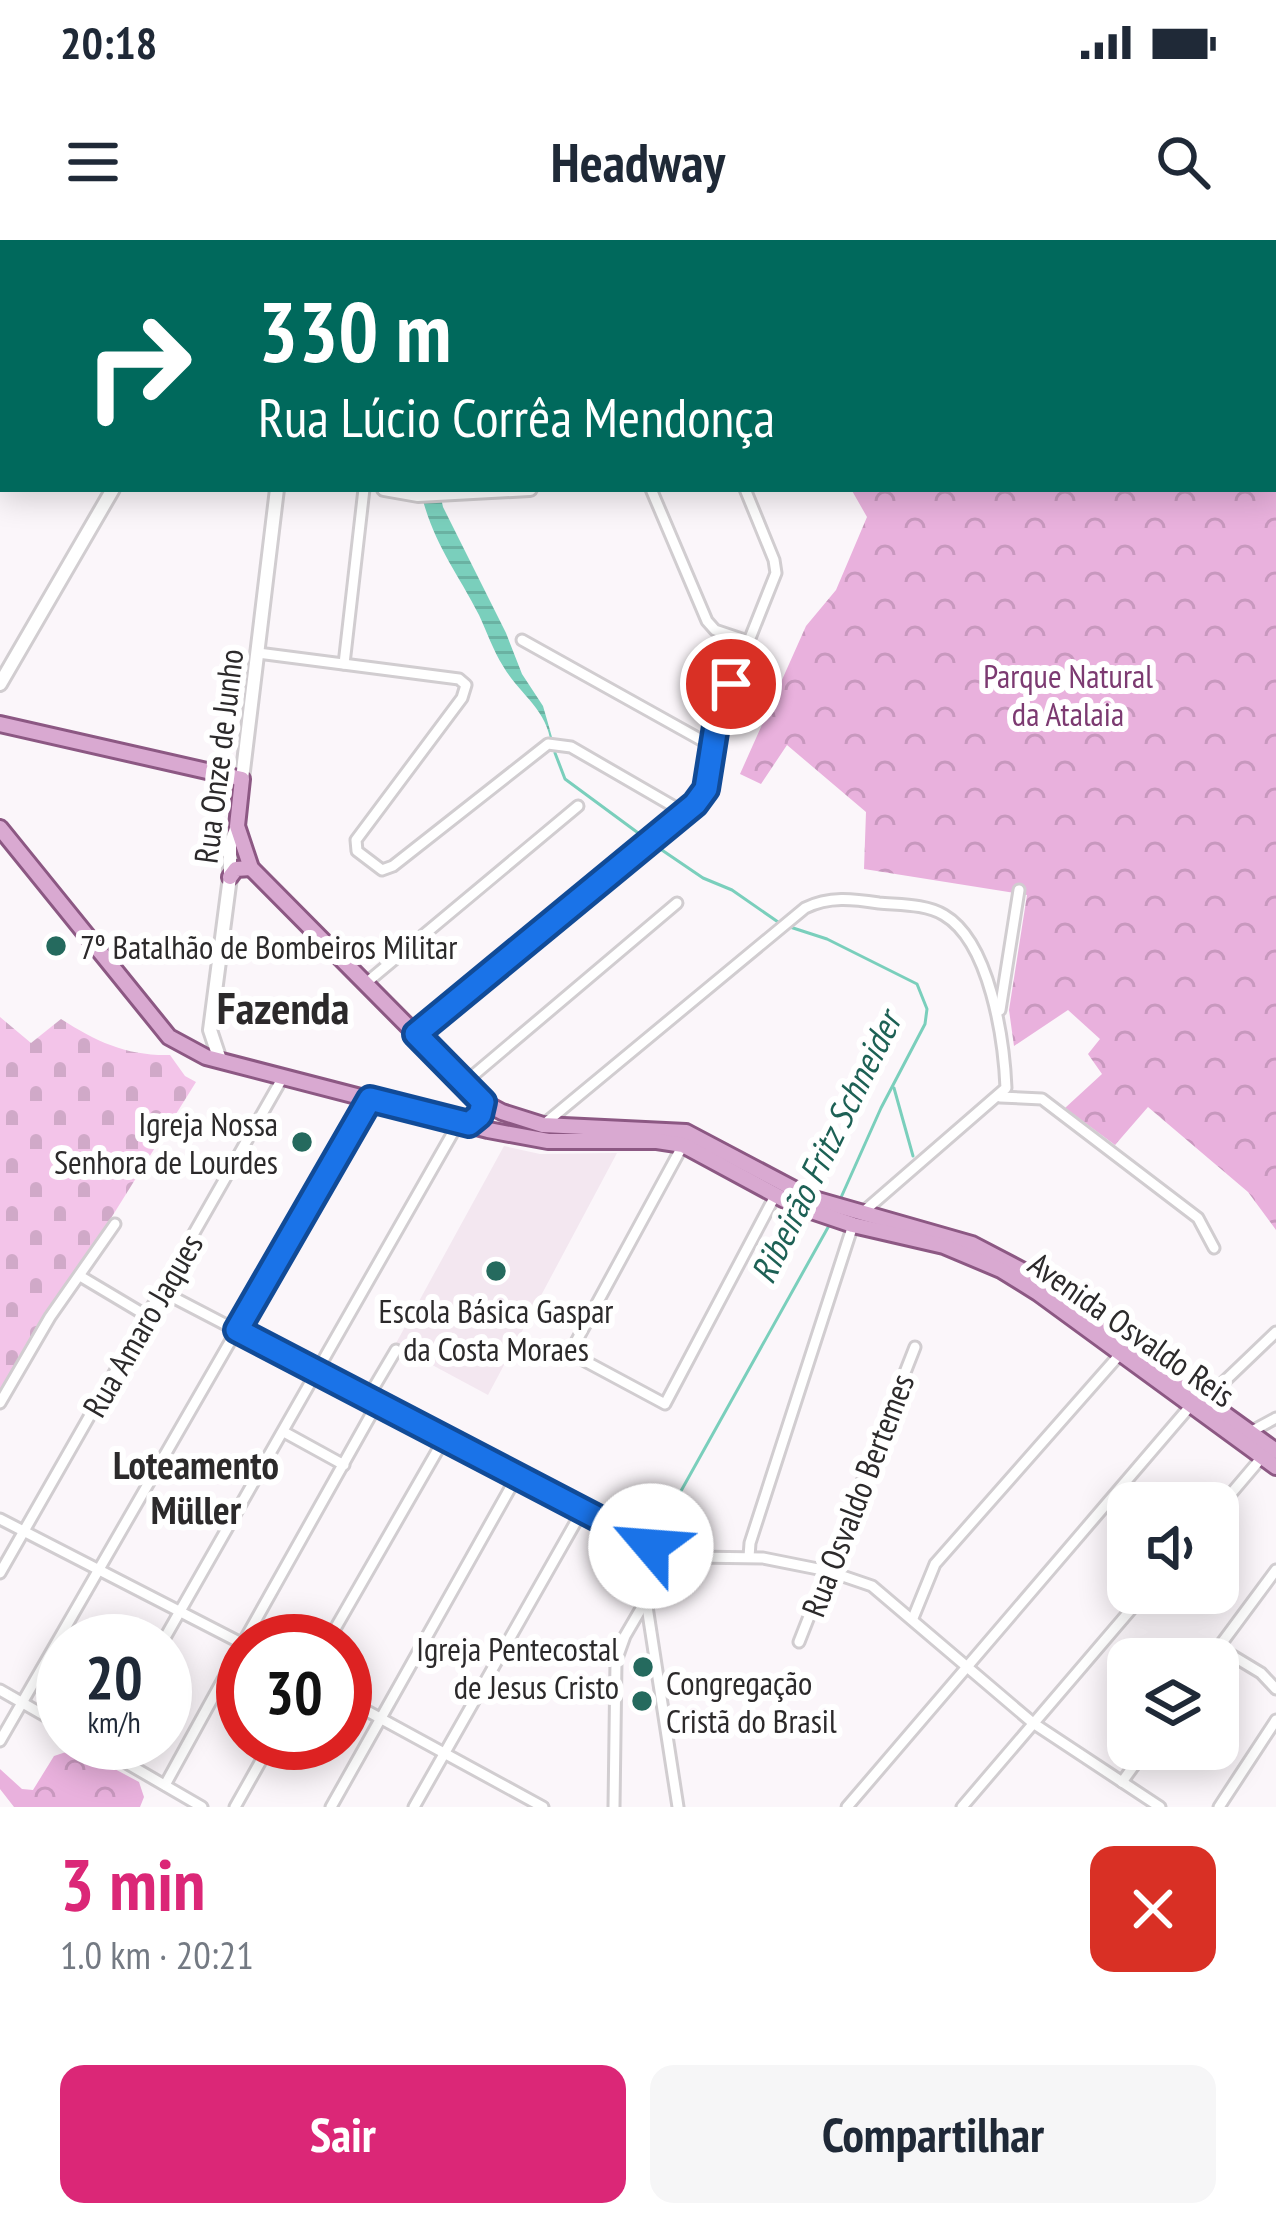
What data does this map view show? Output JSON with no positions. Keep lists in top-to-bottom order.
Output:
{
  "streets": {
    "main road": ["Rua Onze de Junho", "Avenida Osvaldo Reis"],
    "street": ["Rua Amaro Jaques", "Rua Osvaldo Bertemes"]
  },
  "crossings": [
    ["Rua Onze de Junho", "Avenida Osvaldo Reis"],
    ["Rua Amaro Jaques", "Avenida Osvaldo Reis"]
  ],
  "districts": ["Fazenda", "Loteamento Müller"],
  "water": ["Ribeirão Fritz Schneider"],
  "parks": ["Parque Natural da Atalaia"],
  "places": [
    "7º Batalhão de Bombeiros Militar",
    "Igreja Nossa Senhora de Lourdes",
    "Escola Básica Gaspar da Costa Moraes",
    "Igreja Pentecostal de Jesus Cristo",
    "Congregação Cristã do Brasil"
  ],
  "page": {
    "status": "20:18",
    "header": "Headway",
    "turn": ["330 m", "Rua Lúcio Corrêa Mendonça"],
    "speed": "20 km/h",
    "limit": "30",
    "heading": ["3 min", "1.0 km · 20:21"],
    "buttons": ["Sair", "Compartilhar"]
  }
}
